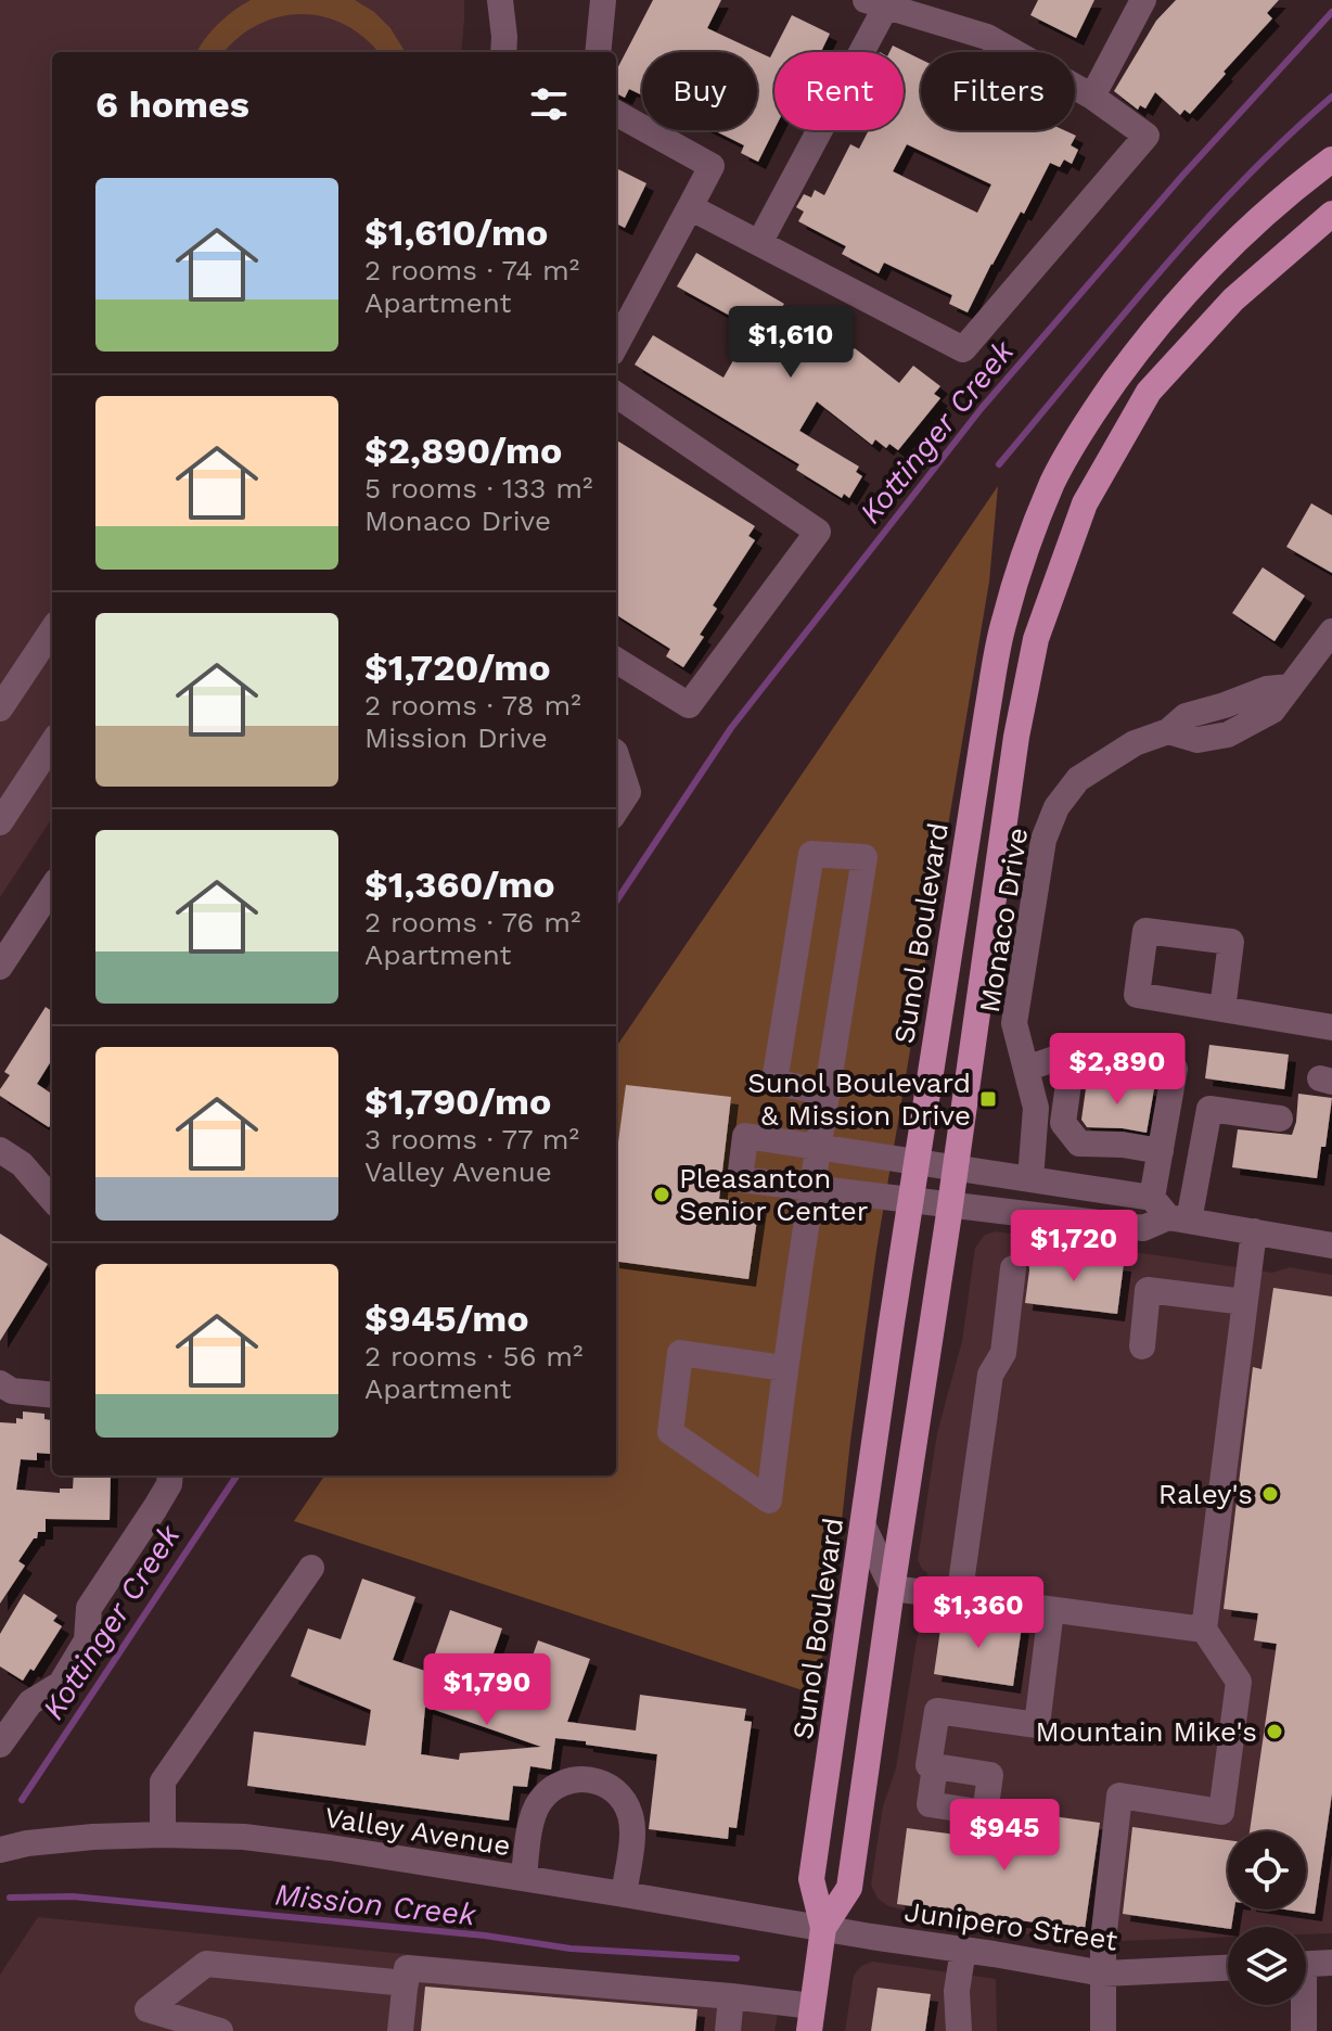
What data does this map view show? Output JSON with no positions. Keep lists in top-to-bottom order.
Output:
{
  "streets": {
    "main road": ["Sunol Boulevard"],
    "street": ["Monaco Drive", "Valley Avenue", "Junipero Street"]
  },
  "crossings": [
    ["Sunol Boulevard", "Valley Avenue"],
    ["Sunol Boulevard", "Junipero Street"],
    ["Valley Avenue", "Junipero Street"]
  ],
  "water": ["Kottinger Creek", "Mission Creek"],
  "places": {
    "transit": ["Sunol Boulevard & Mission Drive"],
    "other": ["Pleasanton Senior Center", "Raley's", "Mountain Mike's"]
  },
  "page": {
    "chip": ["Buy", "Rent", "Filters"],
    "heading": "6 homes",
    "list": [
      {
        "name": "$1,610/mo",
        "note": "2 rooms · 74 m² · Apartment"
      },
      {
        "name": "$2,890/mo",
        "note": "5 rooms · 133 m² · Monaco Drive"
      },
      {
        "name": "$1,720/mo",
        "note": "2 rooms · 78 m² · Mission Drive"
      },
      {
        "name": "$1,360/mo",
        "note": "2 rooms · 76 m² · Apartment"
      },
      {
        "name": "$1,790/mo",
        "note": "3 rooms · 77 m² · Valley Avenue"
      },
      {
        "name": "$945/mo",
        "note": "2 rooms · 56 m² · Apartment"
      }
    ],
    "price": [
      "$1,610",
      "$2,890",
      "$1,720",
      "$1,360",
      "$1,790",
      "$945"
    ]
  }
}
